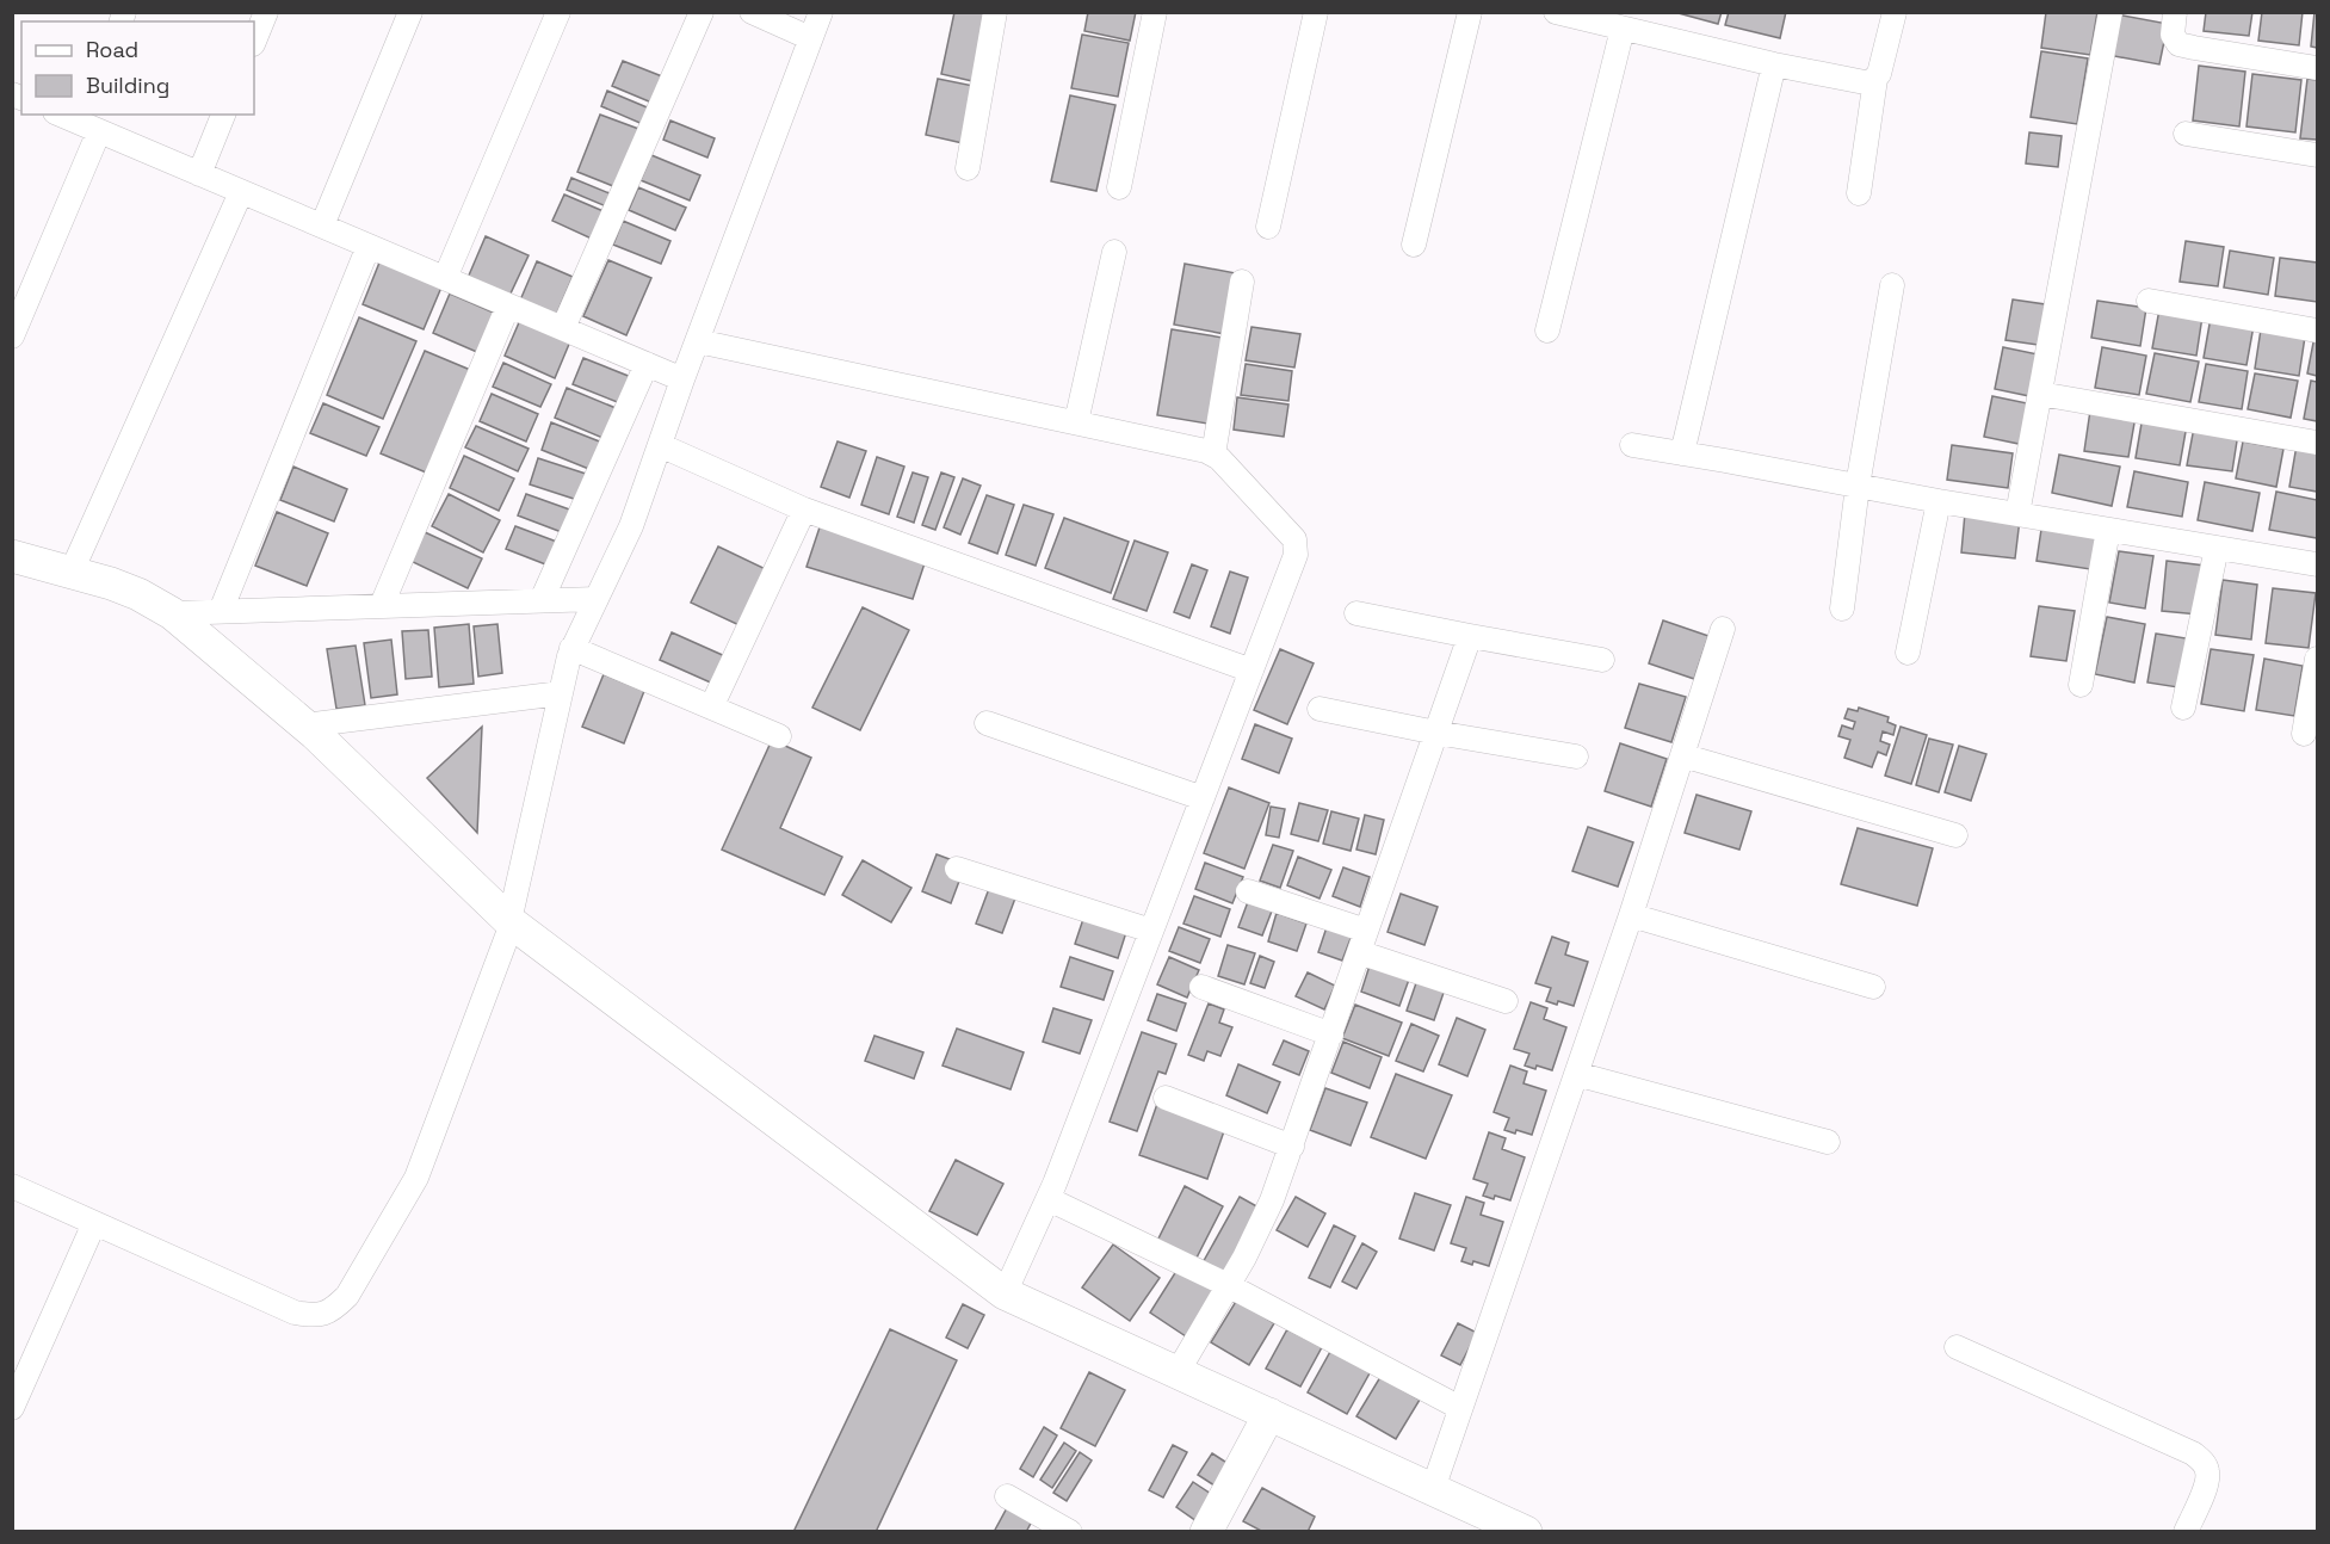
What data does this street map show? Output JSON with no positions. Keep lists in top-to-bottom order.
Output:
{
  "legend": ["Road", "Building"]
}
